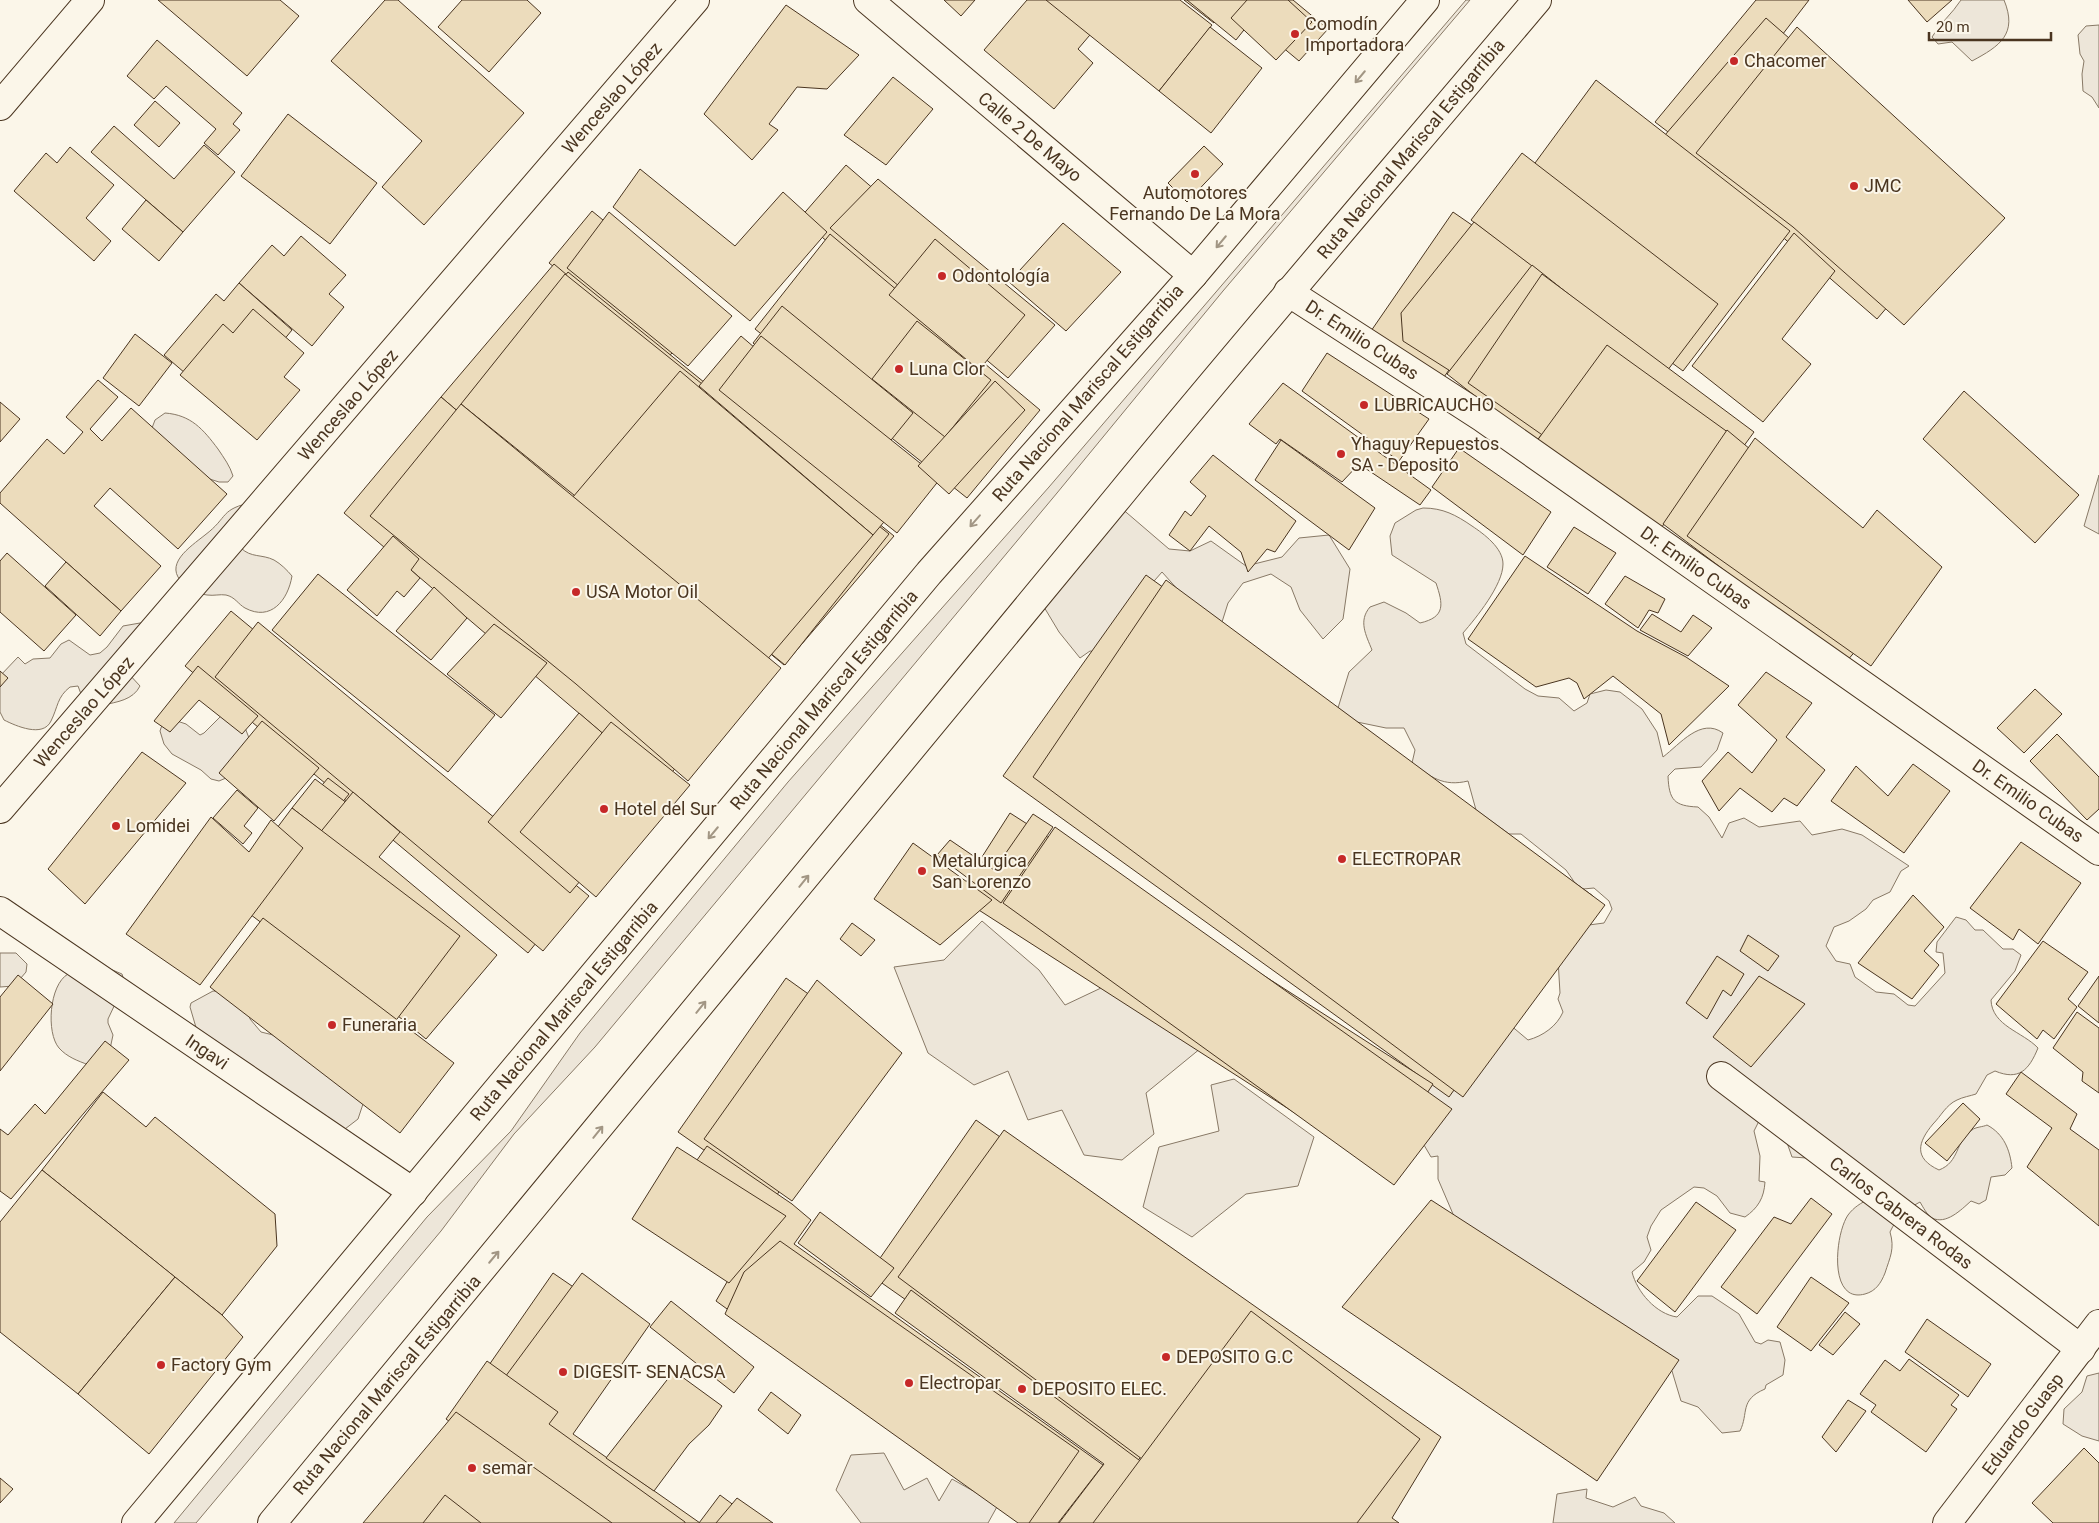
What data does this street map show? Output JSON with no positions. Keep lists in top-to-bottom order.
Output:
{
  "streets": {
    "main road": [
      "Wenceslao López",
      "Calle 2 De Mayo",
      "Ruta Nacional Mariscal Estigarribia",
      "Dr. Emilio Cubas",
      "Ingavi",
      "Carlos Cabrera Rodas",
      "Eduardo Guasp"
    ]
  },
  "crossings": [
    ["Calle 2 De Mayo", "Ruta Nacional Mariscal Estigarribia"],
    ["Ruta Nacional Mariscal Estigarribia", "Dr. Emilio Cubas"],
    ["Ruta Nacional Mariscal Estigarribia", "Ingavi"],
    ["Carlos Cabrera Rodas", "Eduardo Guasp"]
  ],
  "places": [
    "Comodín Importadora",
    "Chacomer",
    "Automotores Fernando De La Mora",
    "JMC",
    "Odontología",
    "Luna Clor",
    "LUBRICAUCHO",
    "Yhaguy Repuestos SA - Deposito",
    "USA Motor Oil",
    "Hotel del Sur",
    "Lomidei",
    "ELECTROPAR",
    "Metalurgica San Lorenzo",
    "Funeraria",
    "DEPOSITO G.C",
    "Factory Gym",
    "DIGESIT- SENACSA",
    "Electropar",
    "DEPOSITO ELEC.",
    "semar"
  ],
  "scale_bar": "20 m"
}
